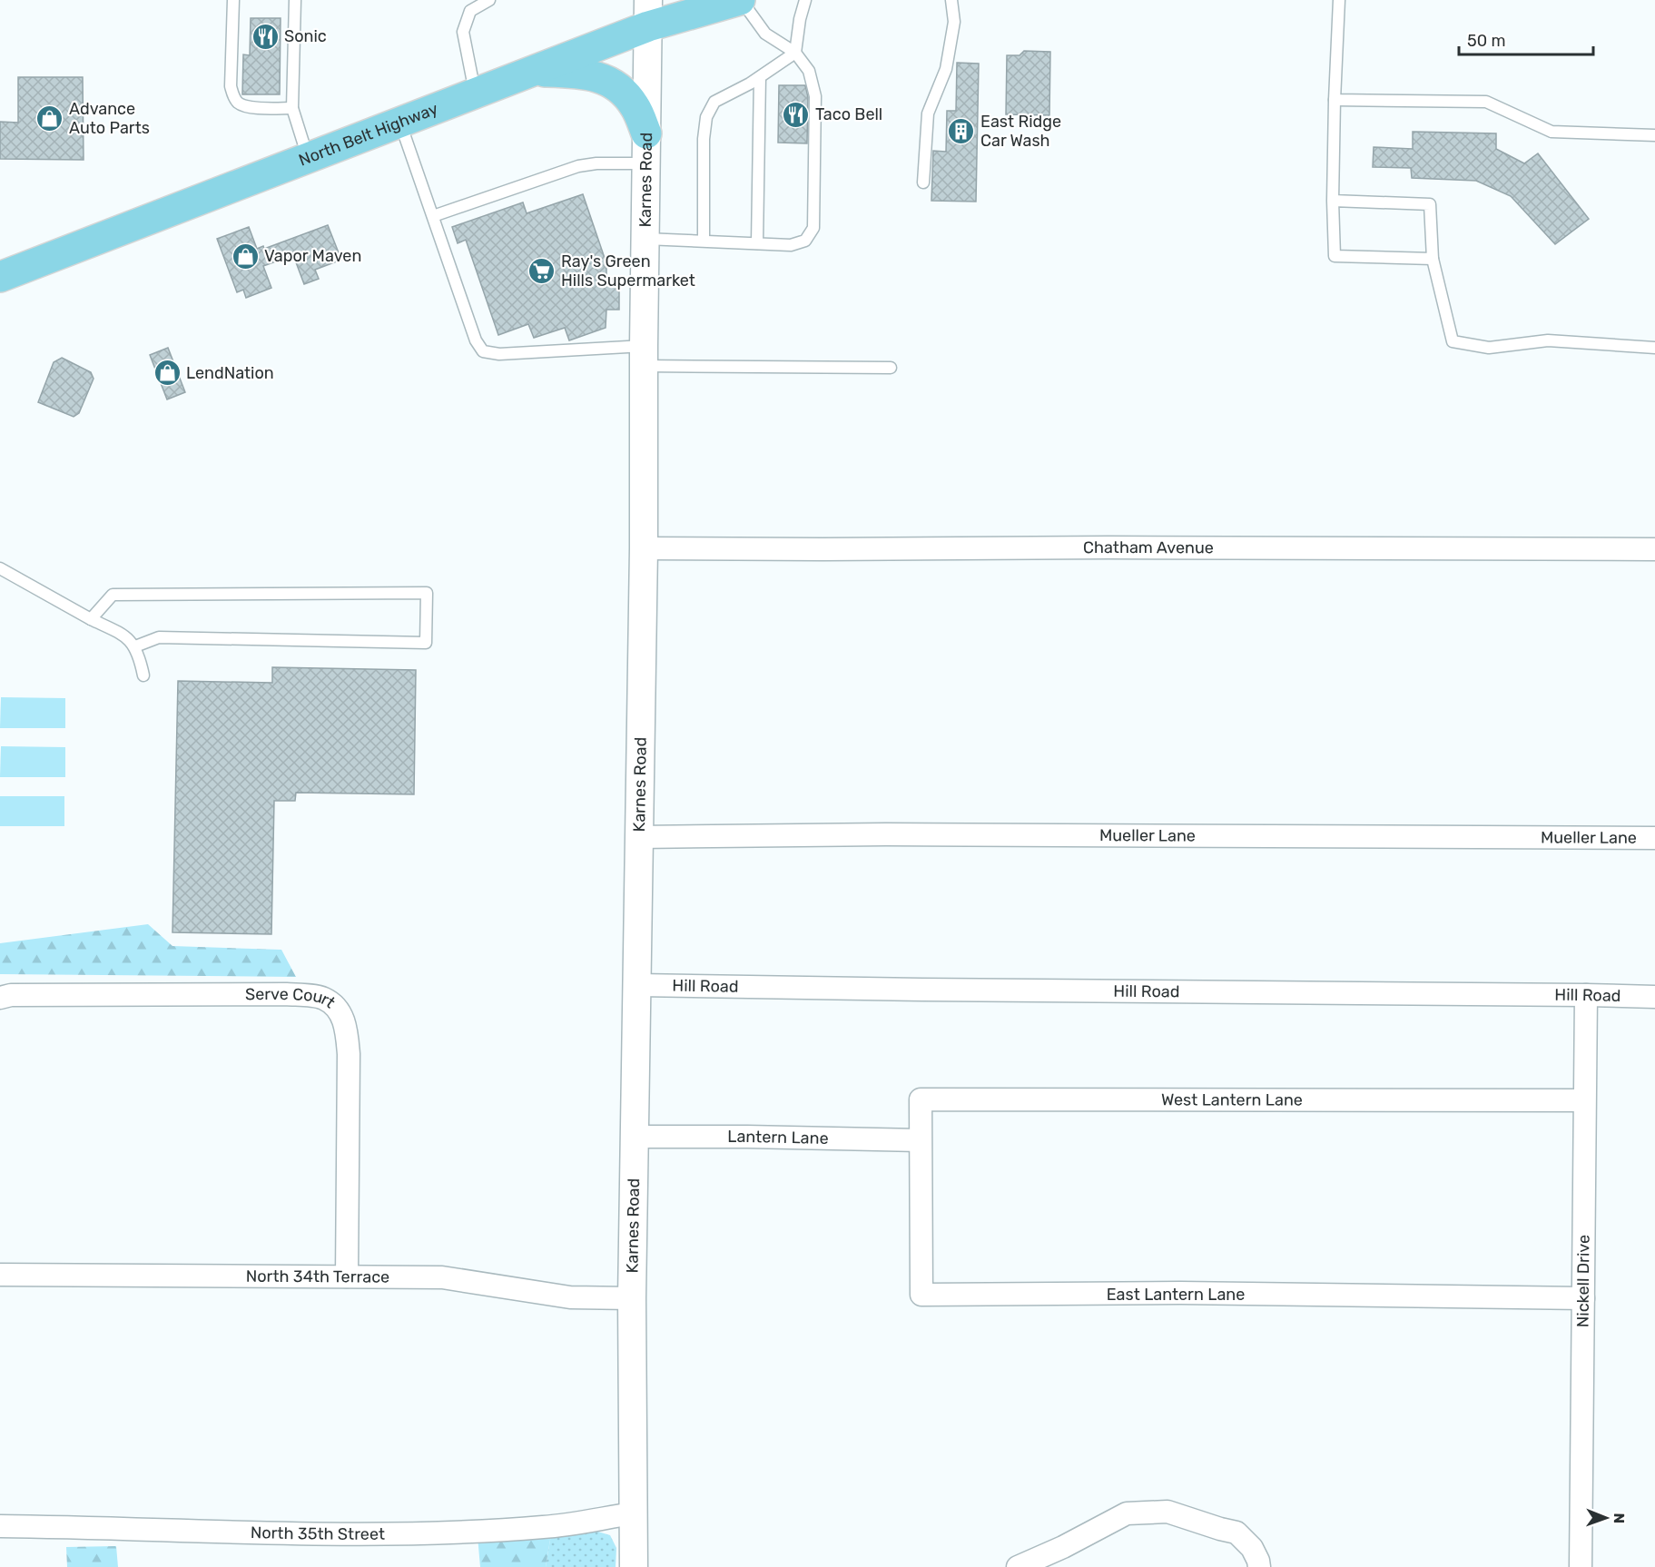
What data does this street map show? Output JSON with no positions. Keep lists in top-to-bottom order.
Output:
{
  "streets": {
    "main road": ["North Belt Highway"],
    "street": [
      "Karnes Road",
      "Chatham Avenue",
      "Mueller Lane",
      "Hill Road",
      "Serve Court",
      "West Lantern Lane",
      "Lantern Lane",
      "North 34th Terrace",
      "Nickell Drive",
      "East Lantern Lane",
      "North 35th Street"
    ]
  },
  "crossings": [
    ["North Belt Highway", "Karnes Road"],
    ["Karnes Road", "Chatham Avenue"],
    ["Karnes Road", "Mueller Lane"],
    ["Karnes Road", "Hill Road"],
    ["Karnes Road", "Lantern Lane"],
    ["Karnes Road", "North 34th Terrace"],
    ["Karnes Road", "North 35th Street"],
    ["Hill Road", "Nickell Drive"],
    ["Serve Court", "North 34th Terrace"],
    ["West Lantern Lane", "Lantern Lane"],
    ["West Lantern Lane", "Nickell Drive"],
    ["West Lantern Lane", "East Lantern Lane"],
    ["Lantern Lane", "East Lantern Lane"],
    ["Nickell Drive", "East Lantern Lane"]
  ],
  "places": {
    "restaurant": ["Sonic", "Taco Bell"],
    "shop": ["Advance Auto Parts", "Vapor Maven", "LendNation"],
    "building": ["East Ridge Car Wash"],
    "supermarket": ["Ray's Green Hills Supermarket"]
  },
  "scale_bar": "50 m",
  "north": "right"
}
